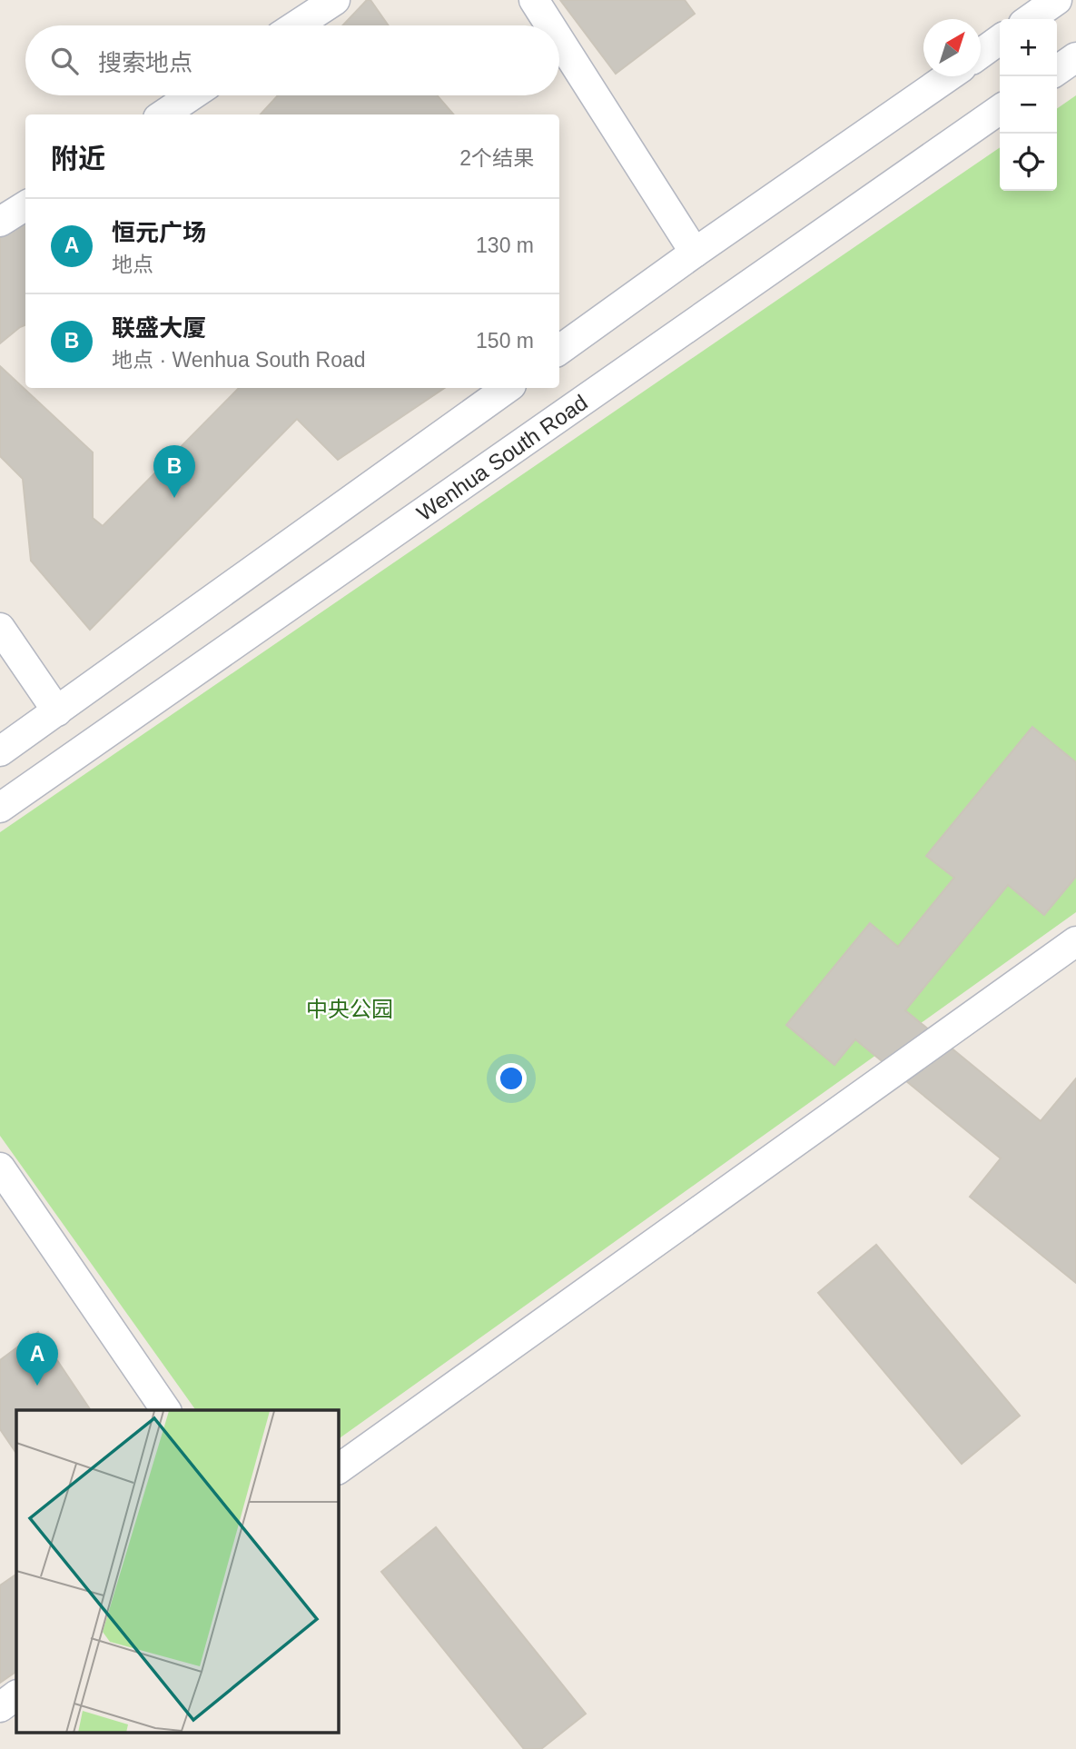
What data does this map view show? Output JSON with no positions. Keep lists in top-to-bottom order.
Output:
{
  "streets": {
    "street": ["Wenhua South Road"]
  },
  "parks": ["中央公园"],
  "north": "top right",
  "page": {
    "map_buttons": ["+", "−"],
    "search": "搜索地点",
    "heading": ["附近", "2个结果"],
    "list": [
      {
        "mark": "A",
        "name": "恒元广场",
        "note": "地点",
        "value": "130 m"
      },
      {
        "mark": "B",
        "name": "联盛大厦",
        "note": "地点 · Wenhua South Road",
        "value": "150 m"
      }
    ],
    "pins": ["B", "A"]
  }
}
